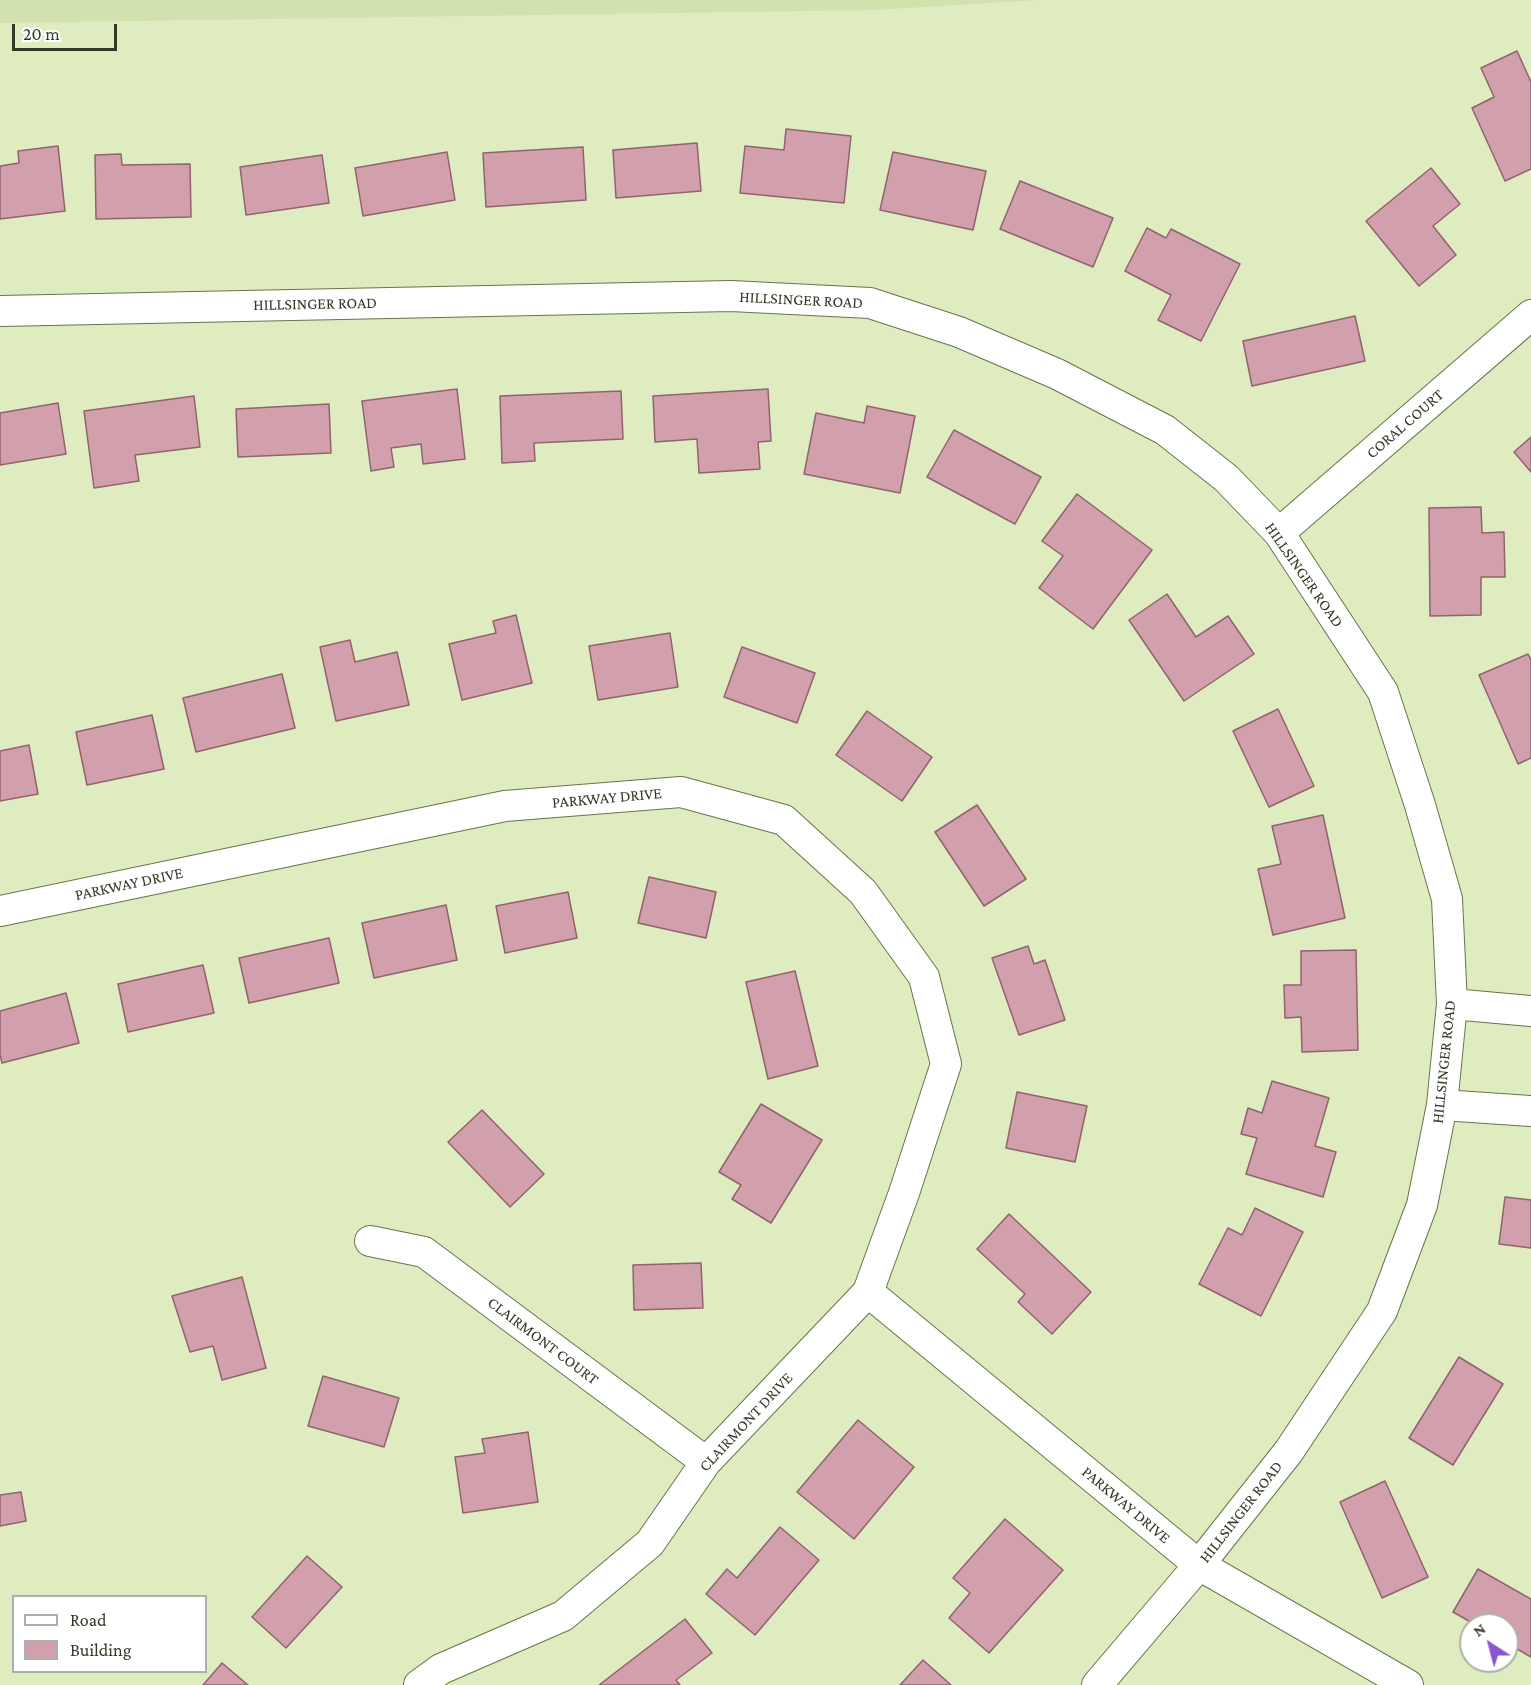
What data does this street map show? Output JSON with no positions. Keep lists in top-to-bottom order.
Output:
{
  "streets": {
    "street": [
      "HILLSINGER ROAD",
      "CORAL COURT",
      "PARKWAY DRIVE",
      "CLAIRMONT COURT",
      "CLAIRMONT DRIVE"
    ]
  },
  "crossings": [
    ["HILLSINGER ROAD", "CORAL COURT"],
    ["HILLSINGER ROAD", "PARKWAY DRIVE"],
    ["PARKWAY DRIVE", "CLAIRMONT DRIVE"],
    ["CLAIRMONT COURT", "CLAIRMONT DRIVE"]
  ],
  "legend": ["Road", "Building"],
  "scale_bar": "20 m",
  "north": "top left"
}
